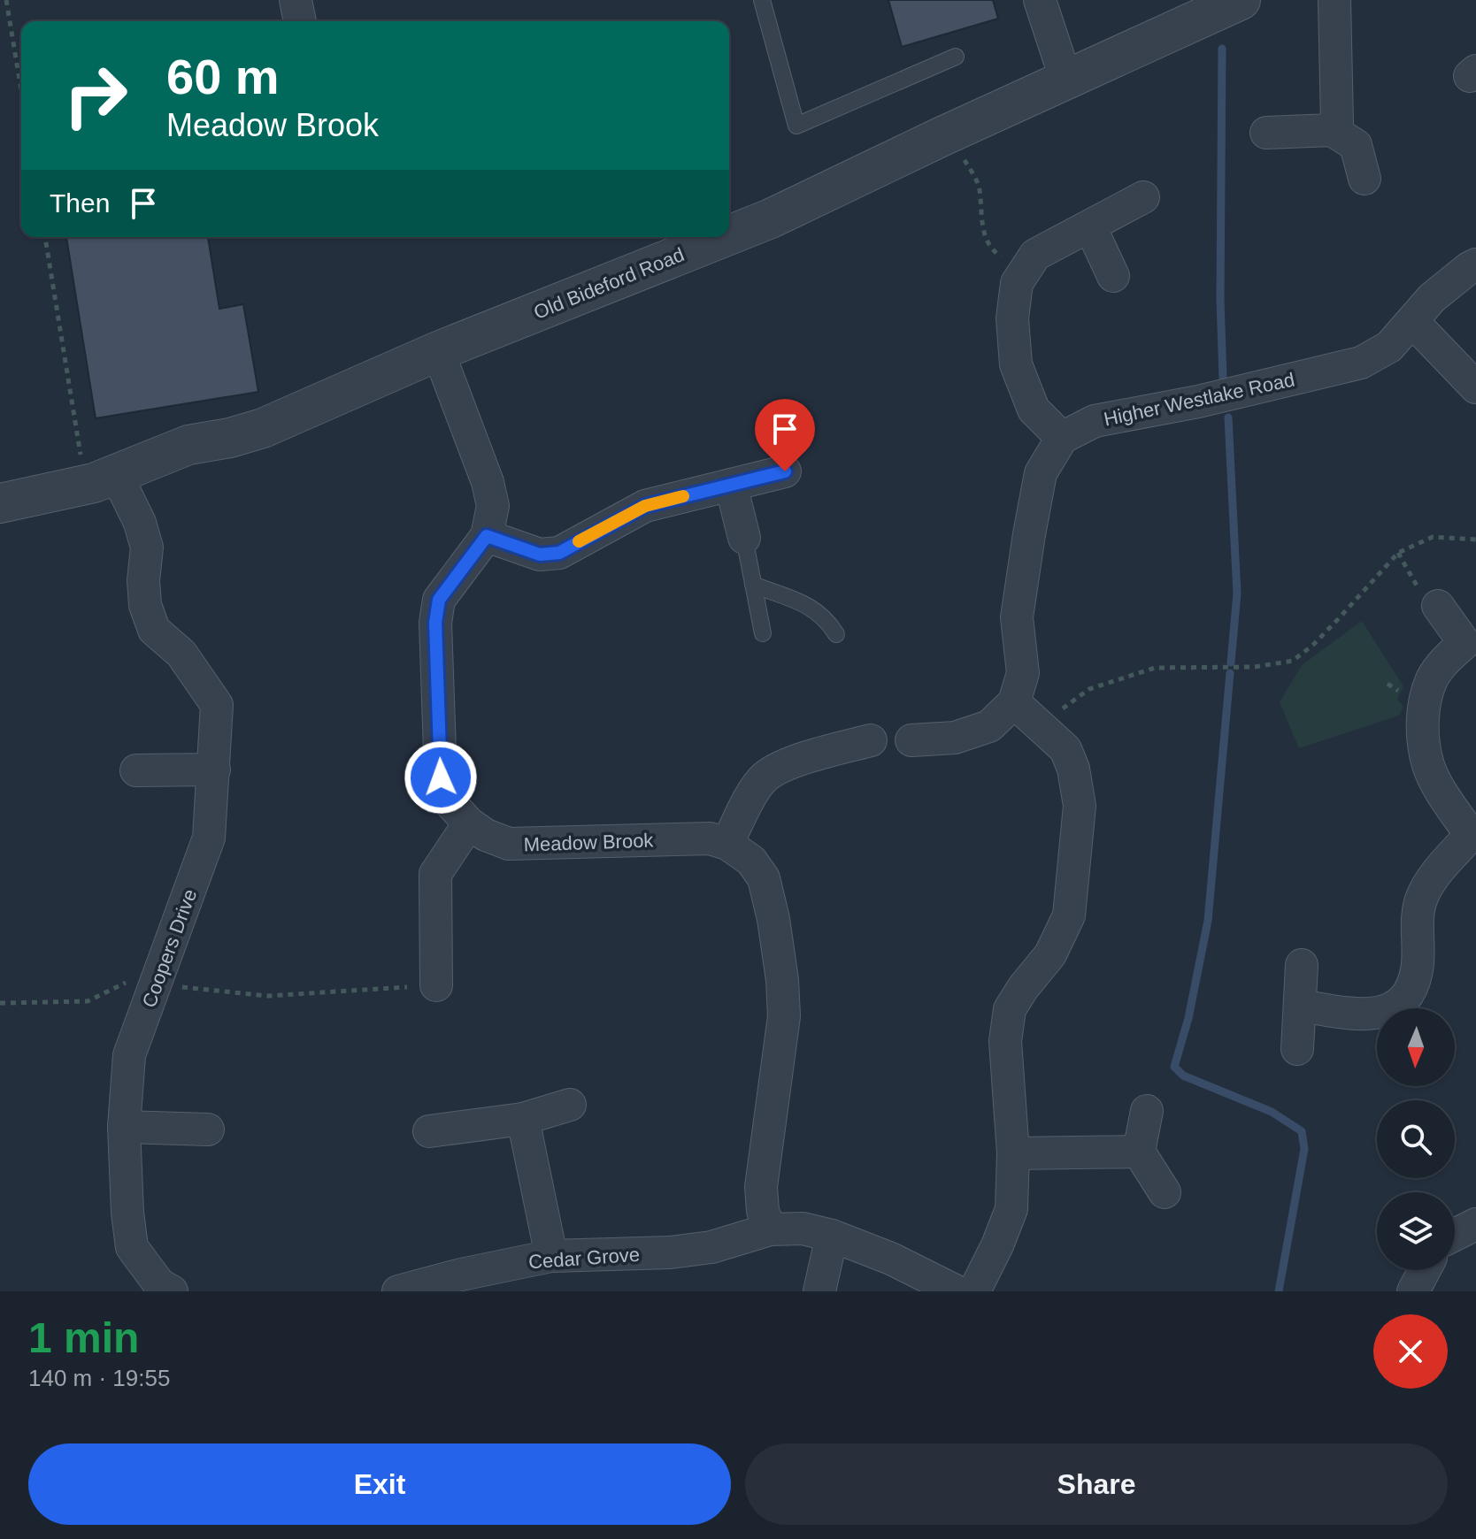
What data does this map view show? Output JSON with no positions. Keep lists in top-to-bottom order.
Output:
{
  "streets": {
    "street": [
      "Old Bideford Road",
      "Higher Westlake Road",
      "Meadow Brook",
      "Coopers Drive",
      "Cedar Grove"
    ]
  },
  "crossings": [
    ["Old Bideford Road", "Meadow Brook"],
    ["Old Bideford Road", "Coopers Drive"]
  ],
  "north": "bottom",
  "page": {
    "turn": ["60 m", "Meadow Brook"],
    "then": "Then",
    "heading": ["1 min", "140 m · 19:55"],
    "buttons": ["Exit", "Share"]
  }
}
